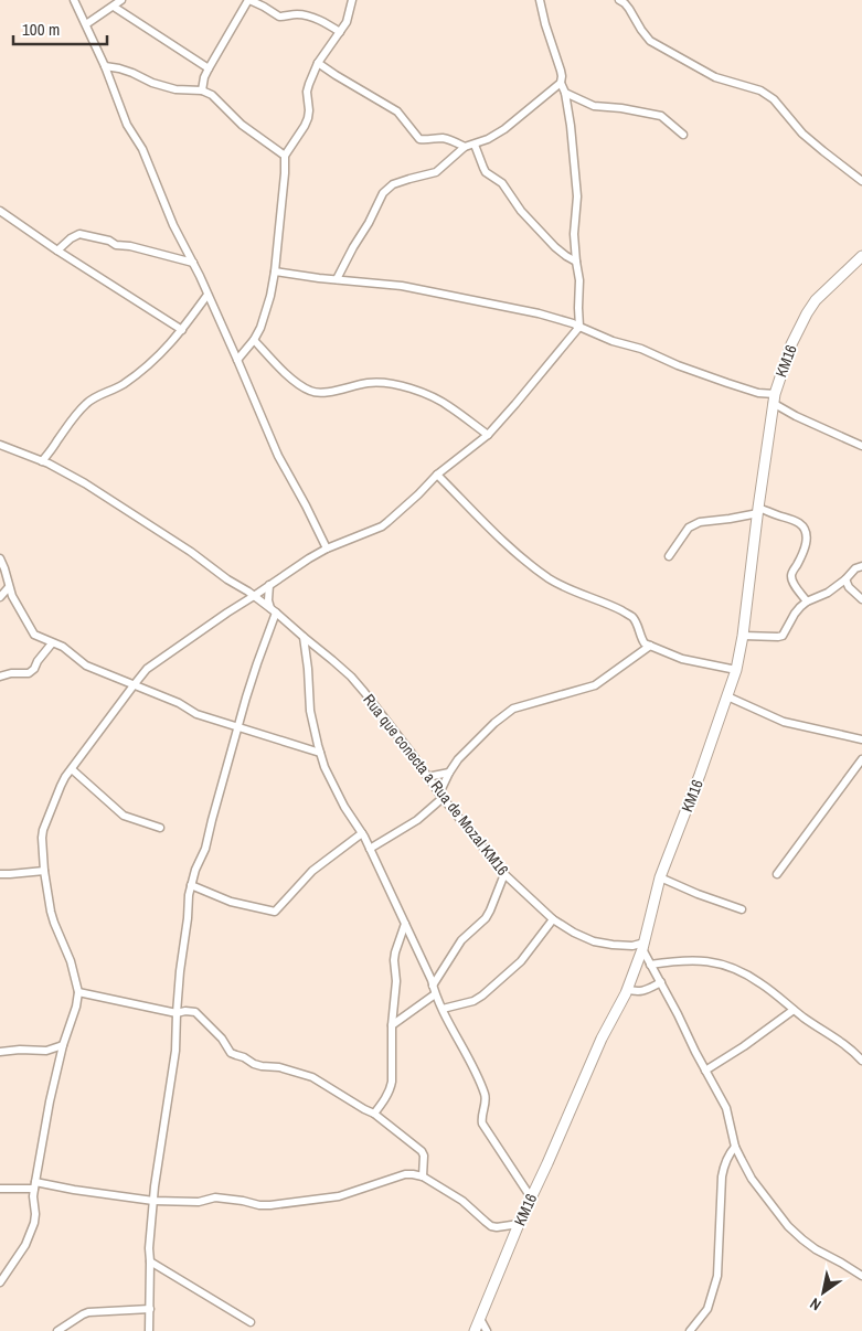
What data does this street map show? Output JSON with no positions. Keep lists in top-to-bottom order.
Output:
{
  "streets": {
    "street": ["KM16", "Rua que conecta a Rua de Mozal KM16"]
  },
  "crossings": [
    ["KM16", "Rua que conecta a Rua de Mozal KM16"]
  ],
  "scale_bar": "100 m",
  "north": "bottom left"
}
